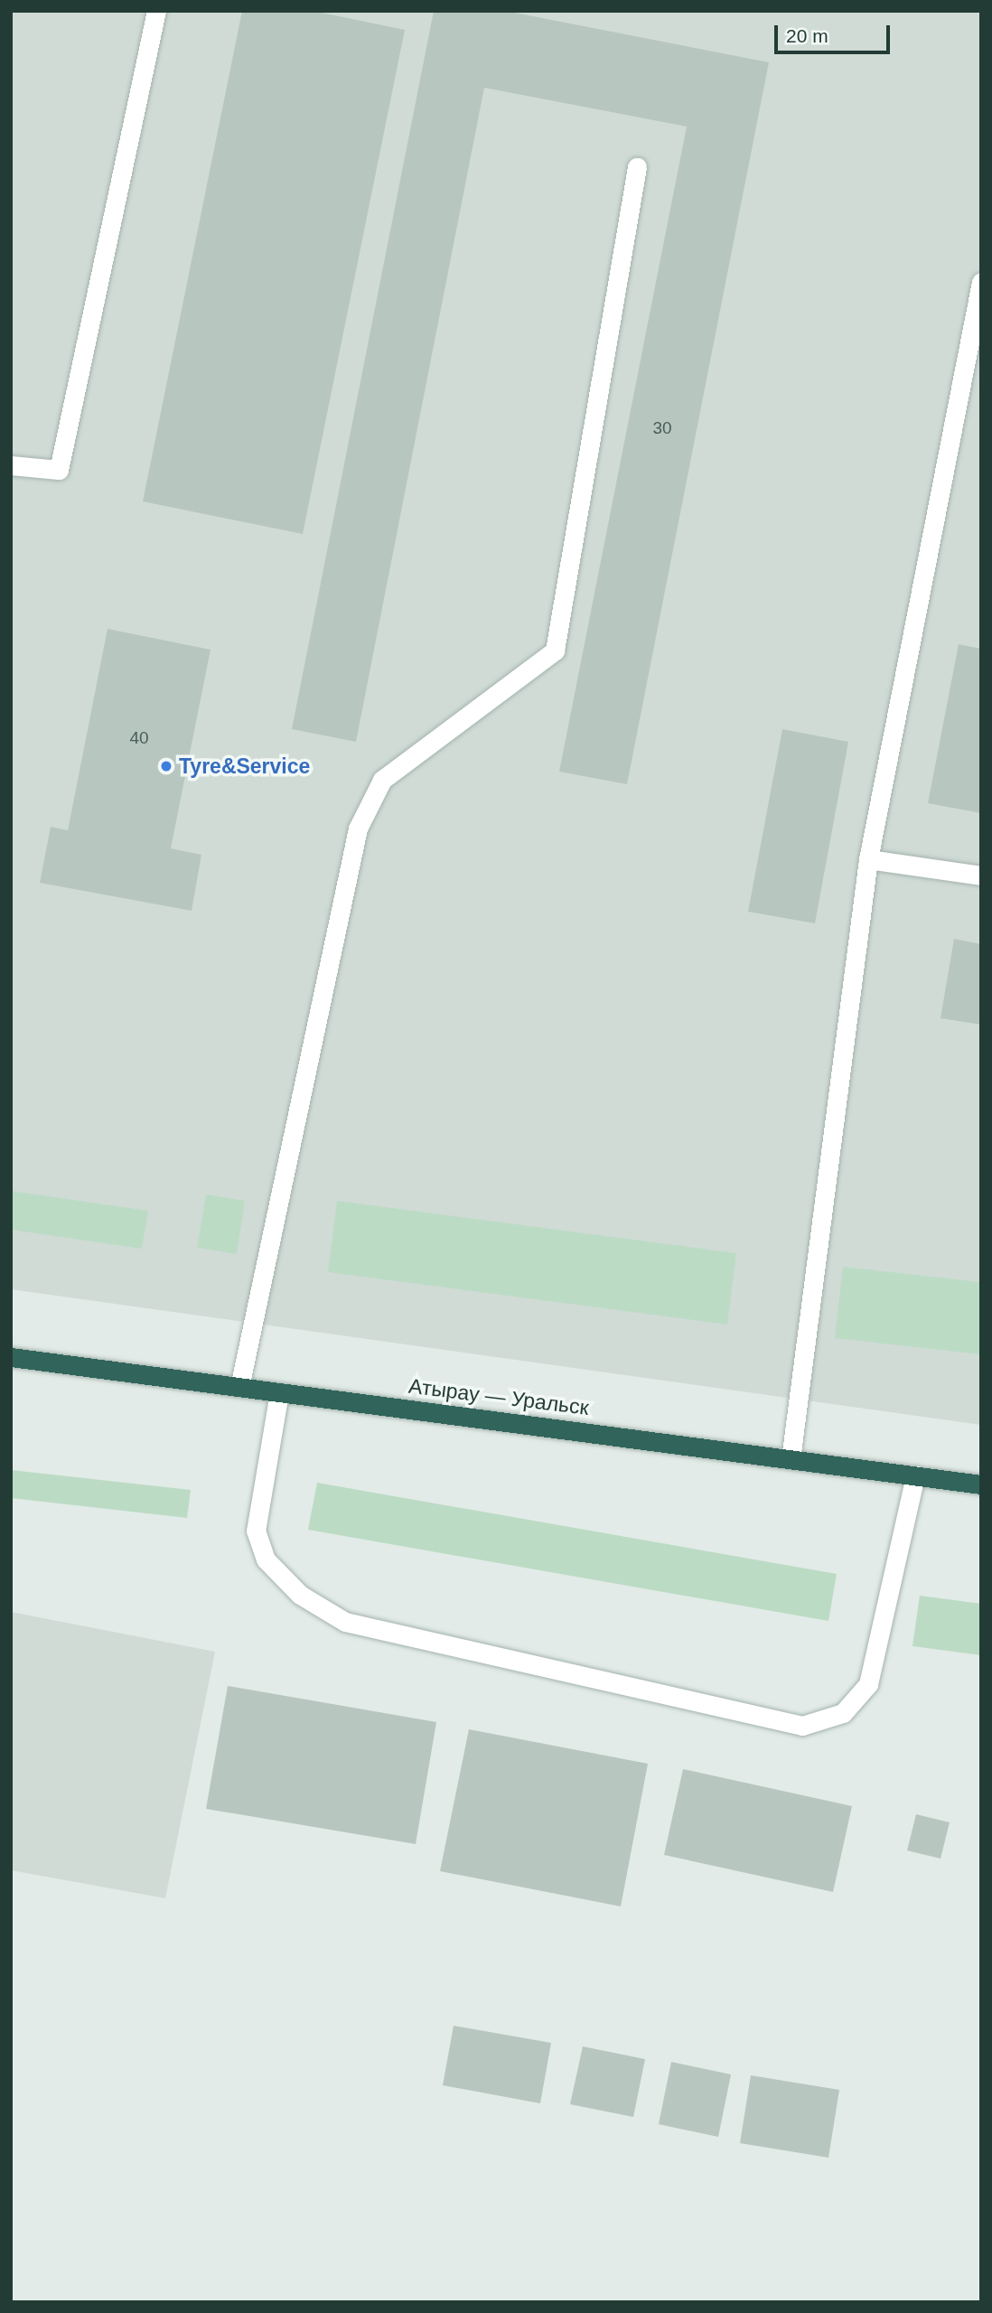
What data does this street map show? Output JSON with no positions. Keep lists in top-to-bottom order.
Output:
{
  "streets": {
    "highway": ["Атырау — Уральск"]
  },
  "places": ["Tyre&Service"],
  "house_numbers": ["30", "40"],
  "scale_bar": "20 m"
}
